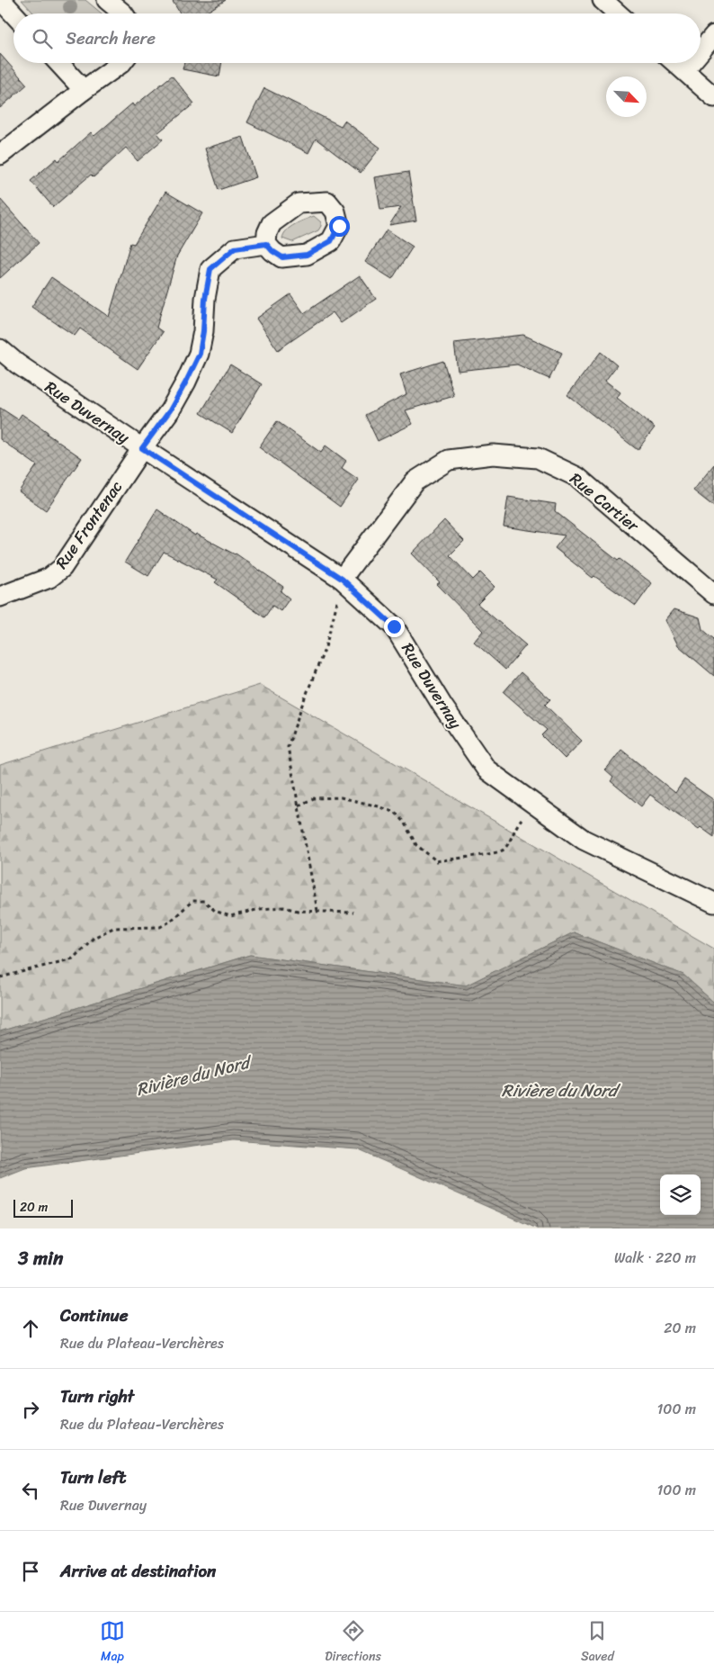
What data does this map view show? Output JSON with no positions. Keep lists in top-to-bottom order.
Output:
{
  "streets": {
    "street": ["Rue Duvernay", "Rue Cartier", "Rue Frontenac"]
  },
  "crossings": [
    ["Rue Duvernay", "Rue Cartier"],
    ["Rue Duvernay", "Rue Frontenac"]
  ],
  "water": ["Rivière du Nord"],
  "scale_bar": "20 m",
  "north": "bottom right",
  "page": {
    "search": "Search here",
    "scale": "20 m",
    "heading": ["3 min", "Walk · 220 m"],
    "list": [
      ["Continue", "Rue du Plateau-Verchères", "20 m"],
      ["Turn right", "Rue du Plateau-Verchères", "100 m"],
      ["Turn left", "Rue Duvernay", "100 m"],
      "Arrive at destination"
    ],
    "nav": ["Map", "Directions", "Saved"]
  }
}
